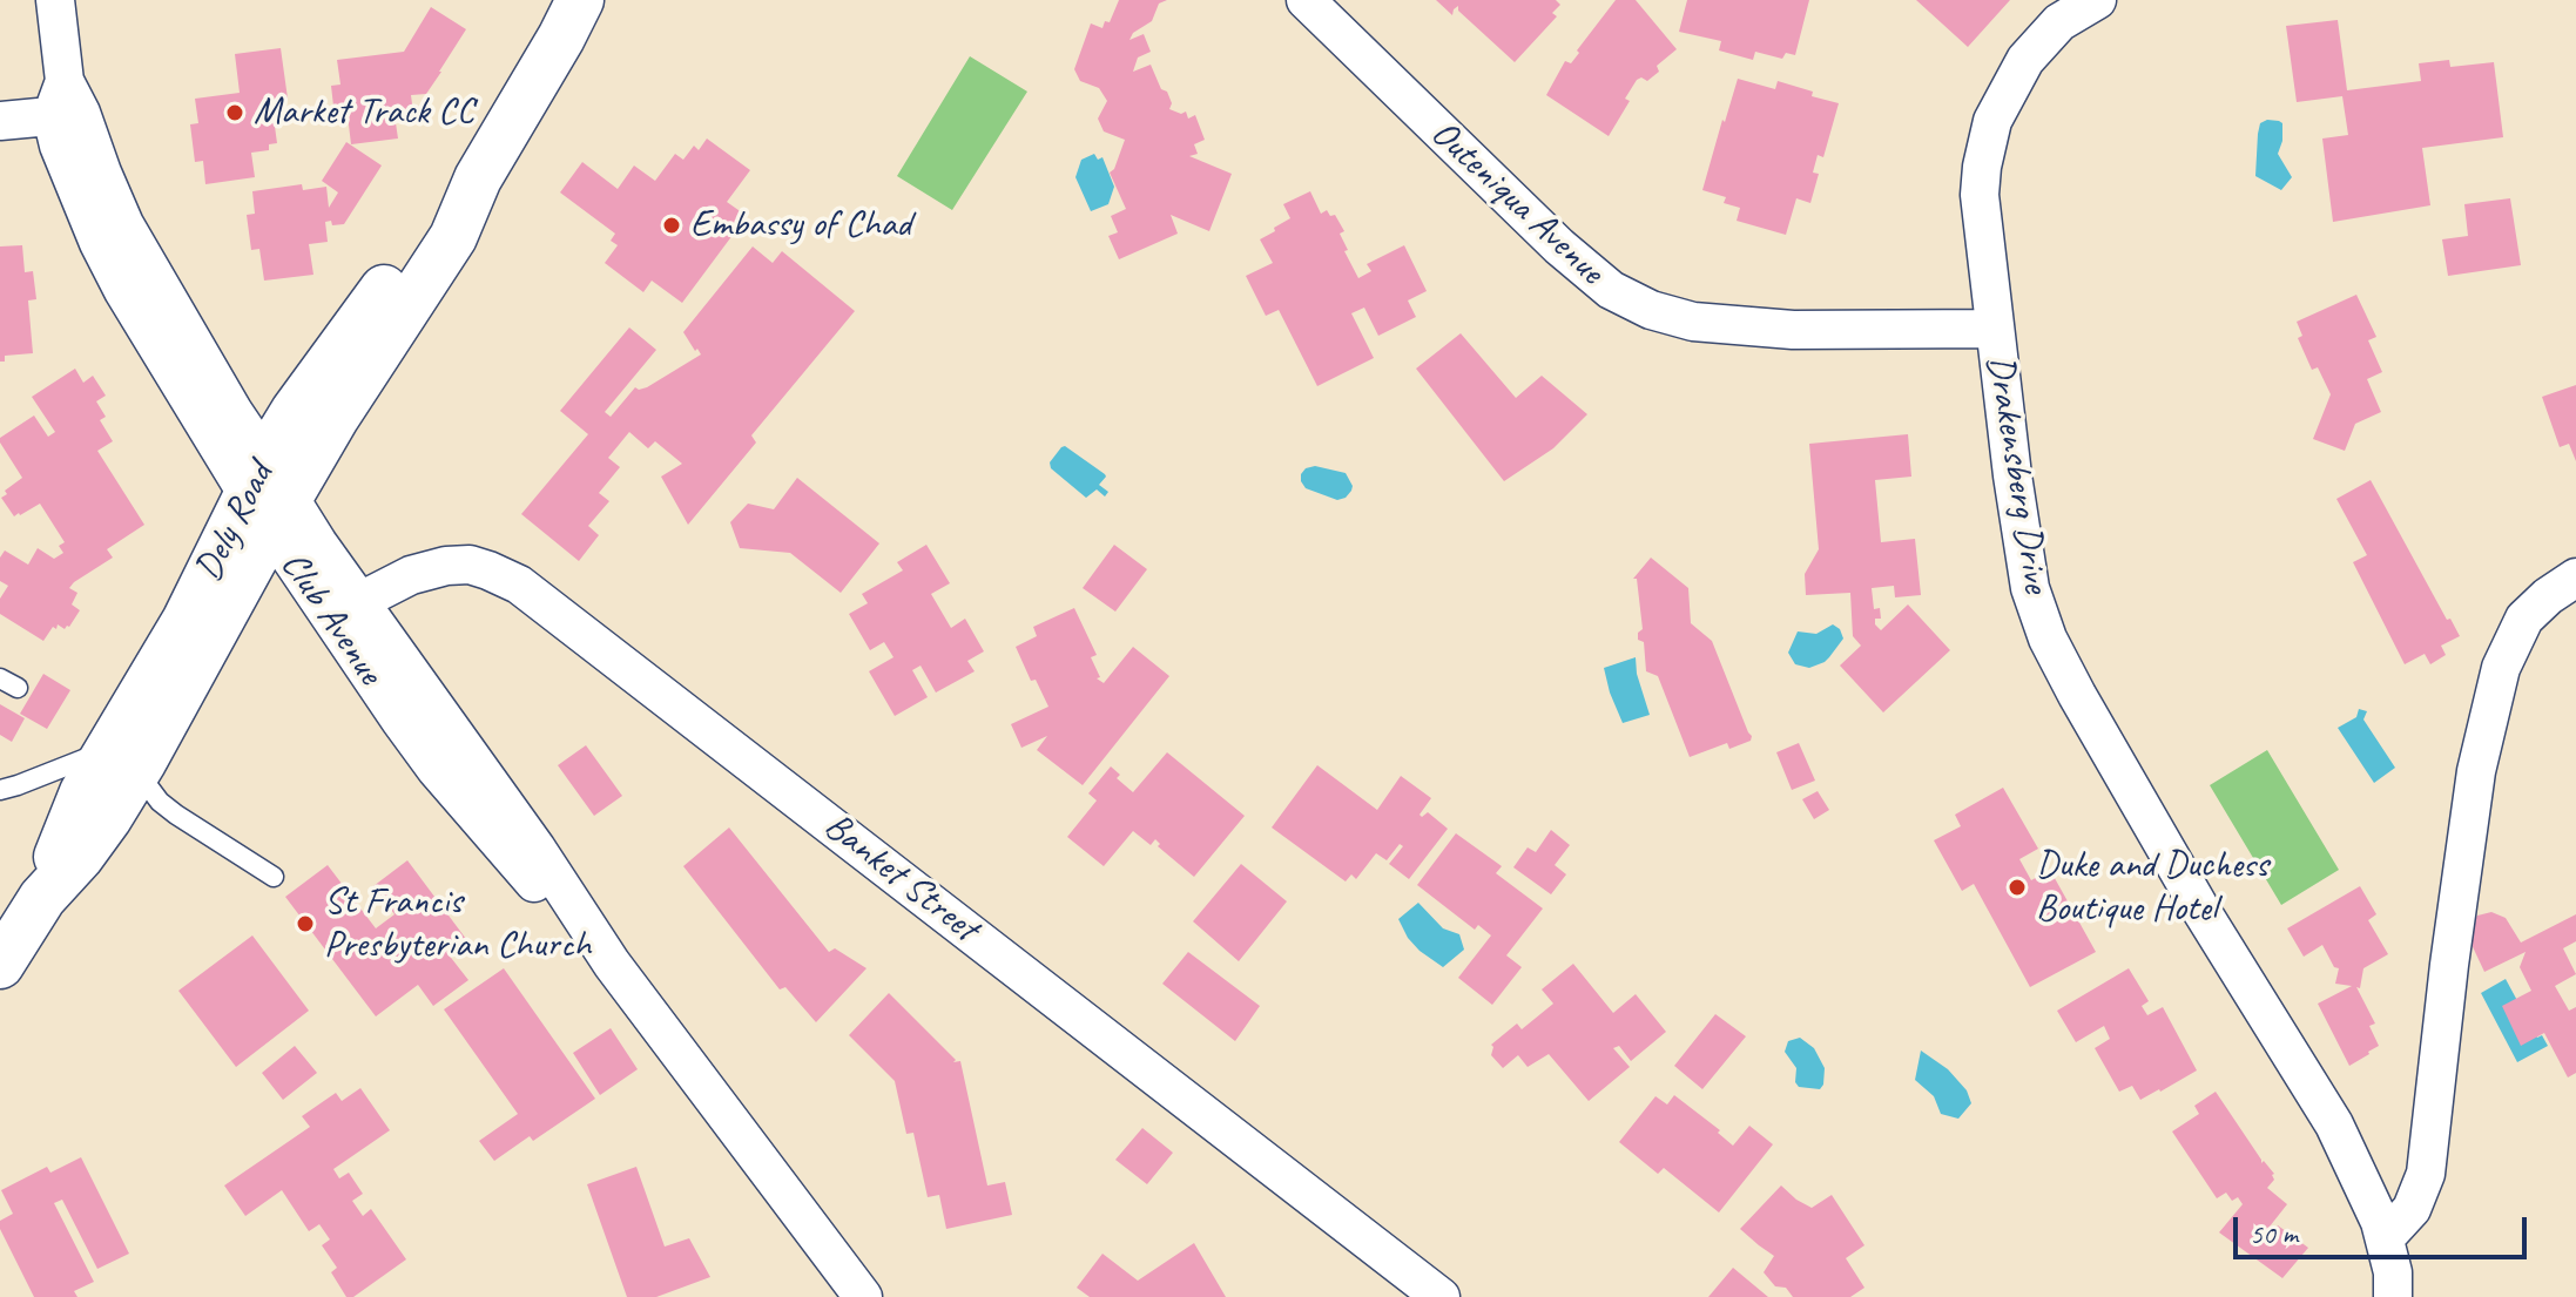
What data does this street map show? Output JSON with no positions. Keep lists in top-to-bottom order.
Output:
{
  "streets": {
    "street": [
      "Outeniqua Avenue",
      "Drakensberg Drive",
      "Dely Road",
      "Club Avenue",
      "Banket Street"
    ]
  },
  "crossings": [
    ["Outeniqua Avenue", "Drakensberg Drive"],
    ["Dely Road", "Club Avenue"],
    ["Club Avenue", "Banket Street"]
  ],
  "places": [
    "Market Track CC",
    "Embassy of Chad",
    "Duke and Duchess Boutique Hotel",
    "St Francis Presbyterian Church"
  ],
  "scale_bar": "50 m"
}
